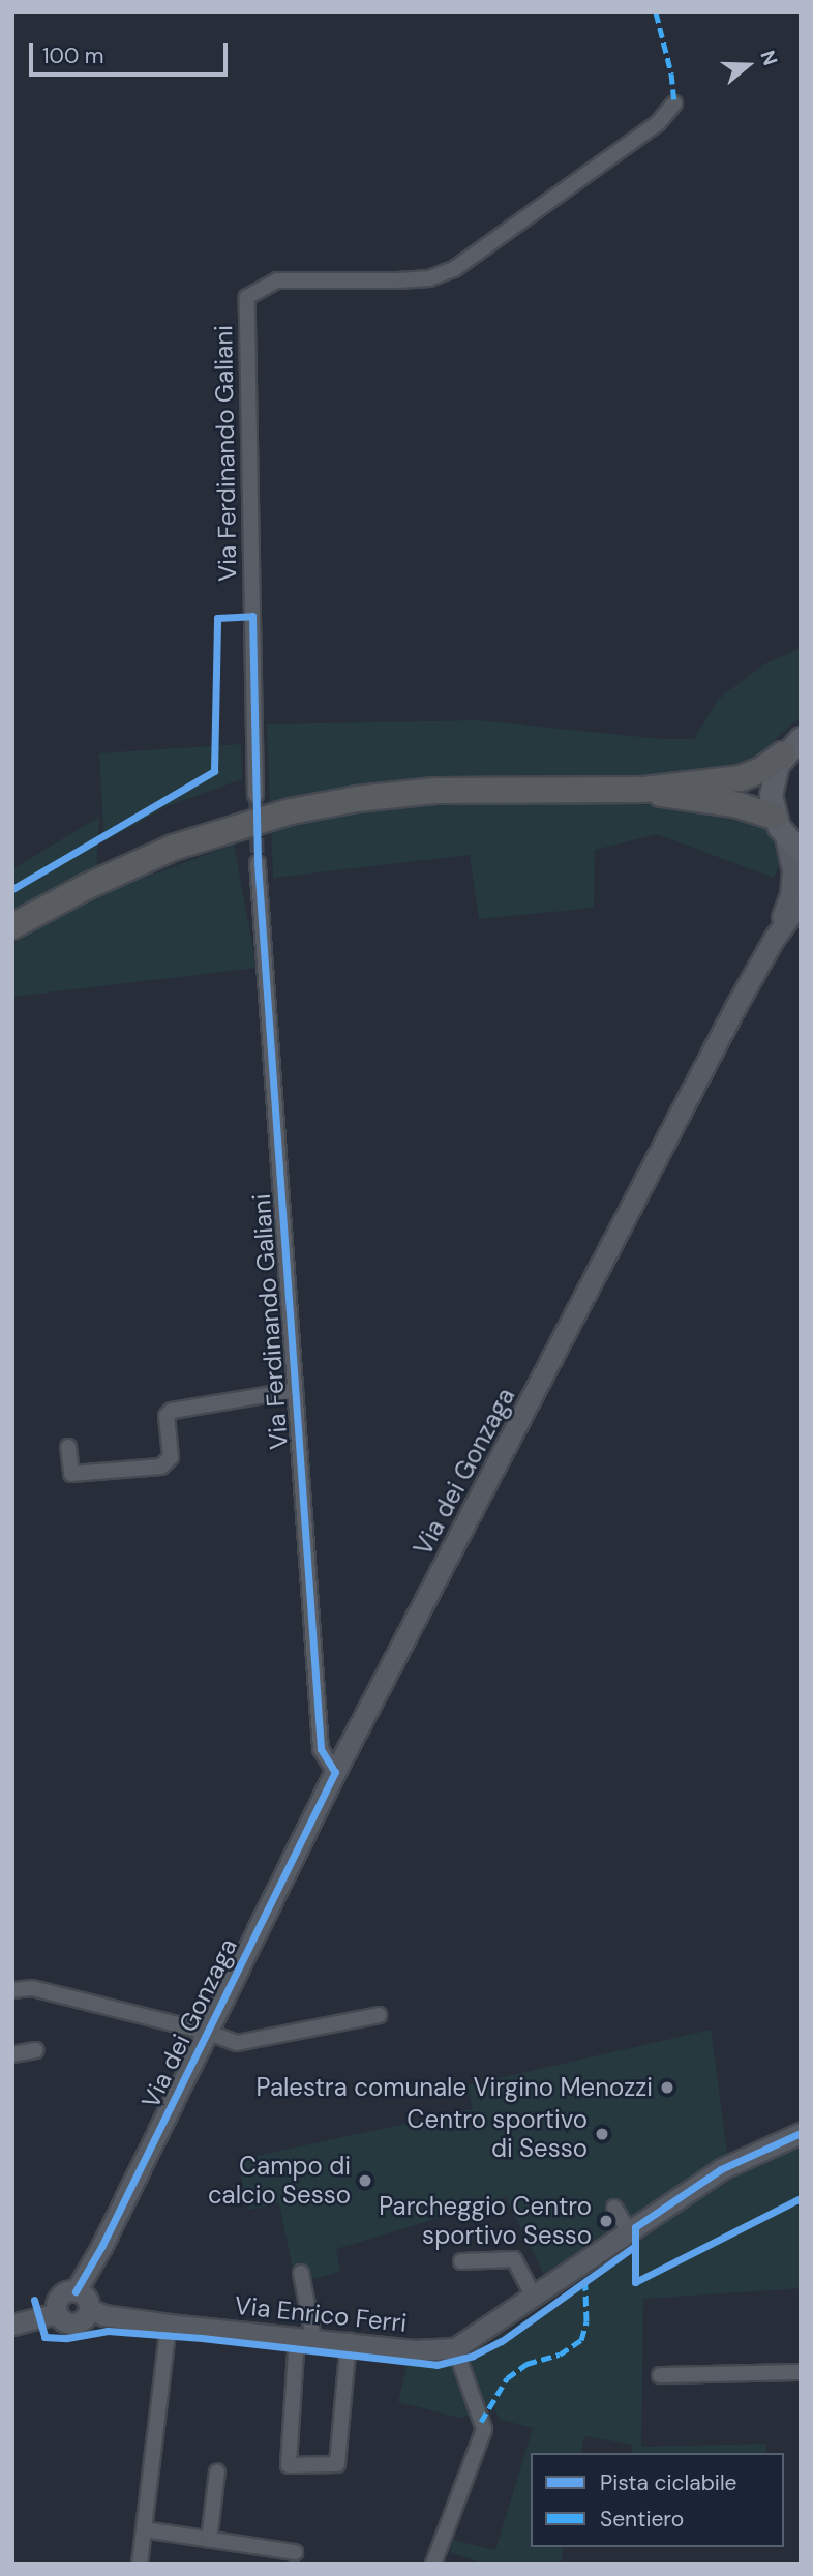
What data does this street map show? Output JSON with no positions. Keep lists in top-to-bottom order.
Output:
{
  "streets": {
    "main road": ["Via dei Gonzaga", "Via Enrico Ferri"],
    "street": ["Via Ferdinando Galiani"]
  },
  "crossings": [
    ["Via Ferdinando Galiani", "Via dei Gonzaga"],
    ["Via dei Gonzaga", "Via Enrico Ferri"]
  ],
  "places": [
    "Palestra comunale Virgino Menozzi",
    "Centro sportivo di Sesso",
    "Campo di calcio Sesso",
    "Parcheggio Centro sportivo Sesso"
  ],
  "legend": ["Pista ciclabile", "Sentiero"],
  "scale_bar": "100 m",
  "north": "right"
}
